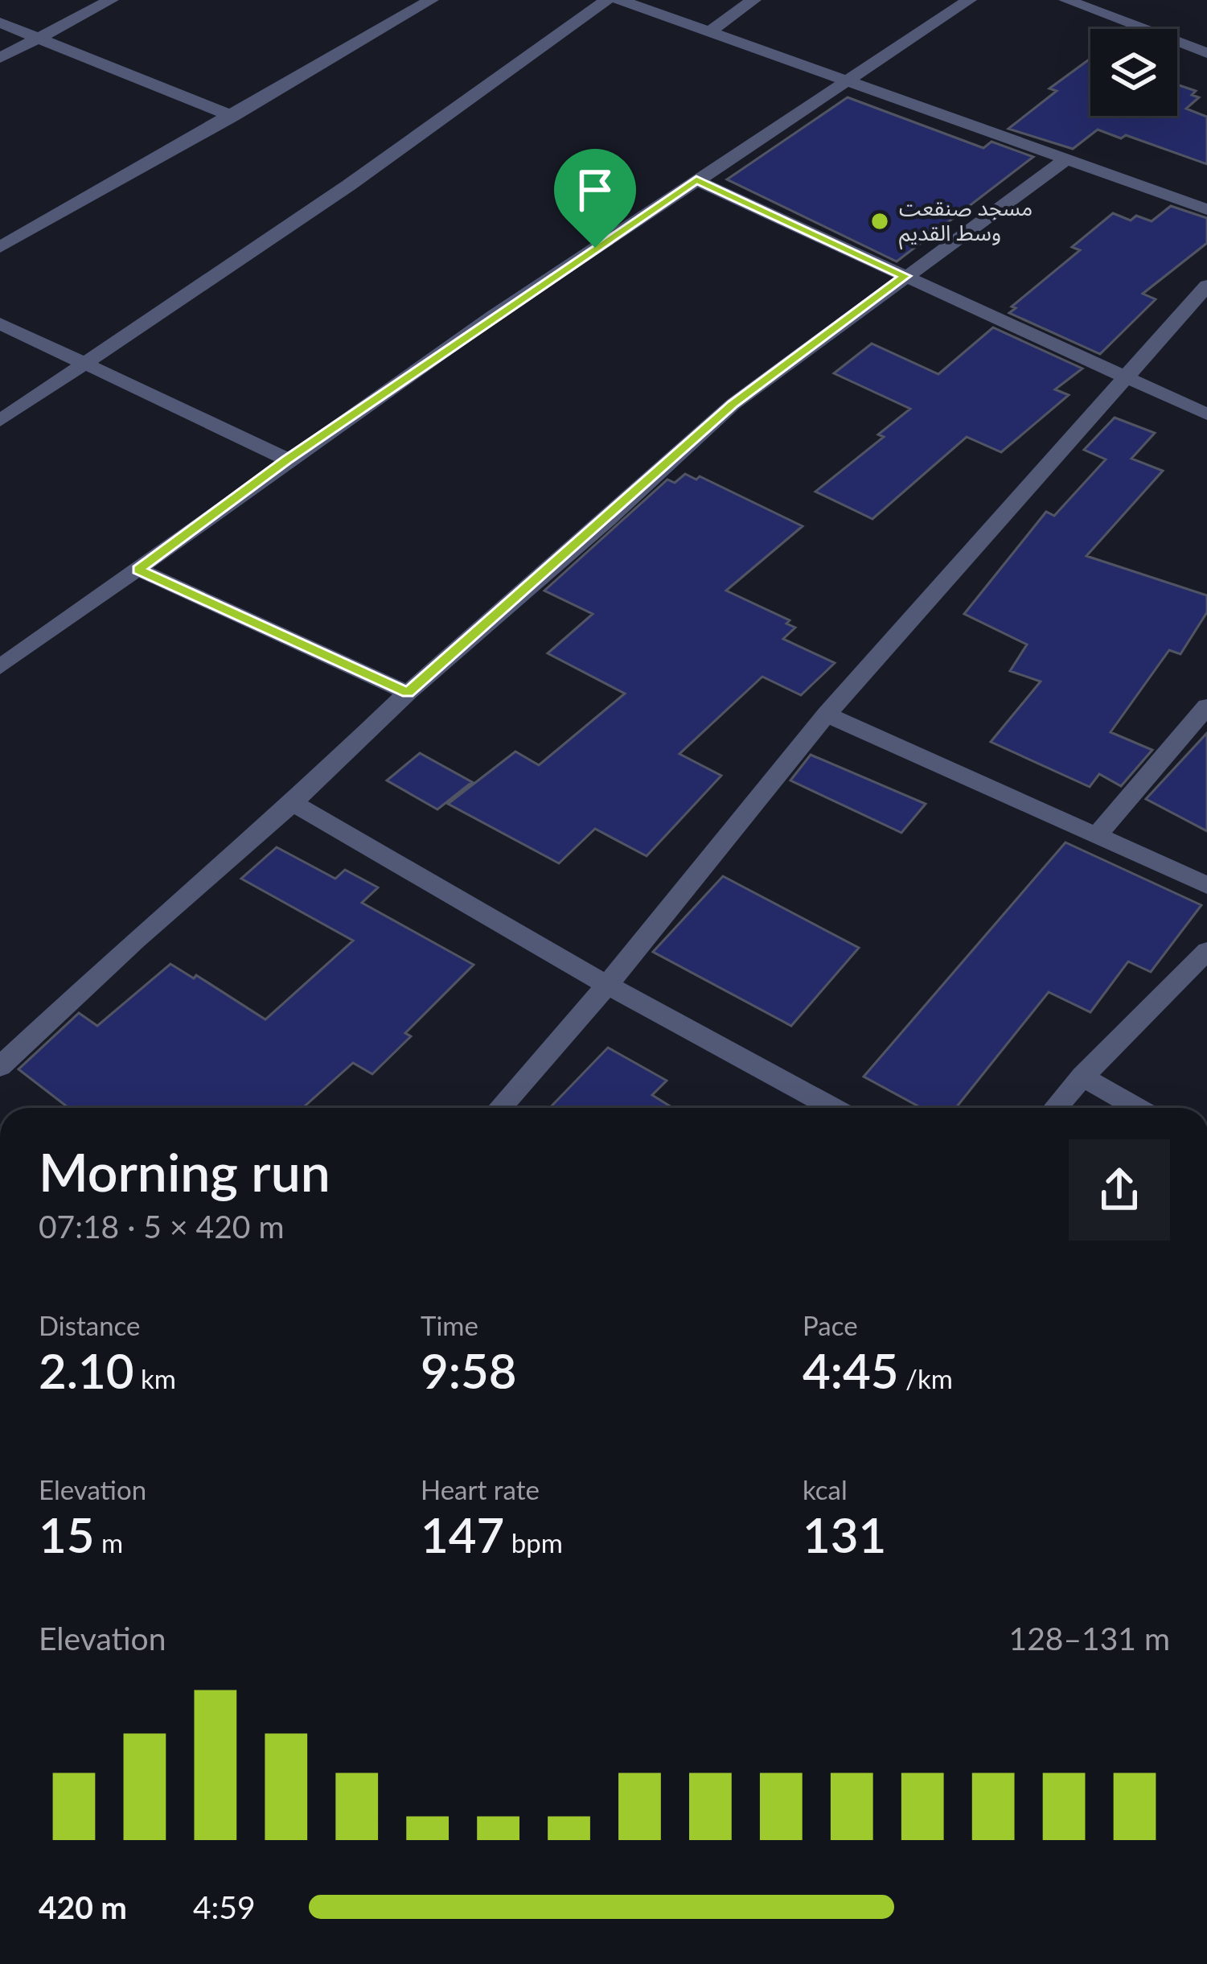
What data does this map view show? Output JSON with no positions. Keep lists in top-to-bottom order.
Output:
{
  "places": ["مسجد صنقعت وسط القديم"],
  "page": {
    "heading": ["Morning run", "07:18 · 5 × 420 m"],
    "stats": [
      ["Distance", "2.10 km"],
      ["Time", "9:58"],
      ["Pace", "4:45 /km"],
      ["Elevation", "15 m"],
      ["Heart rate", "147 bpm"],
      ["kcal", "131"]
    ],
    "chart": ["Elevation", "128–131 m"],
    "list": [
      {
        "name": "420 m",
        "note": "4:59"
      }
    ]
  }
}
